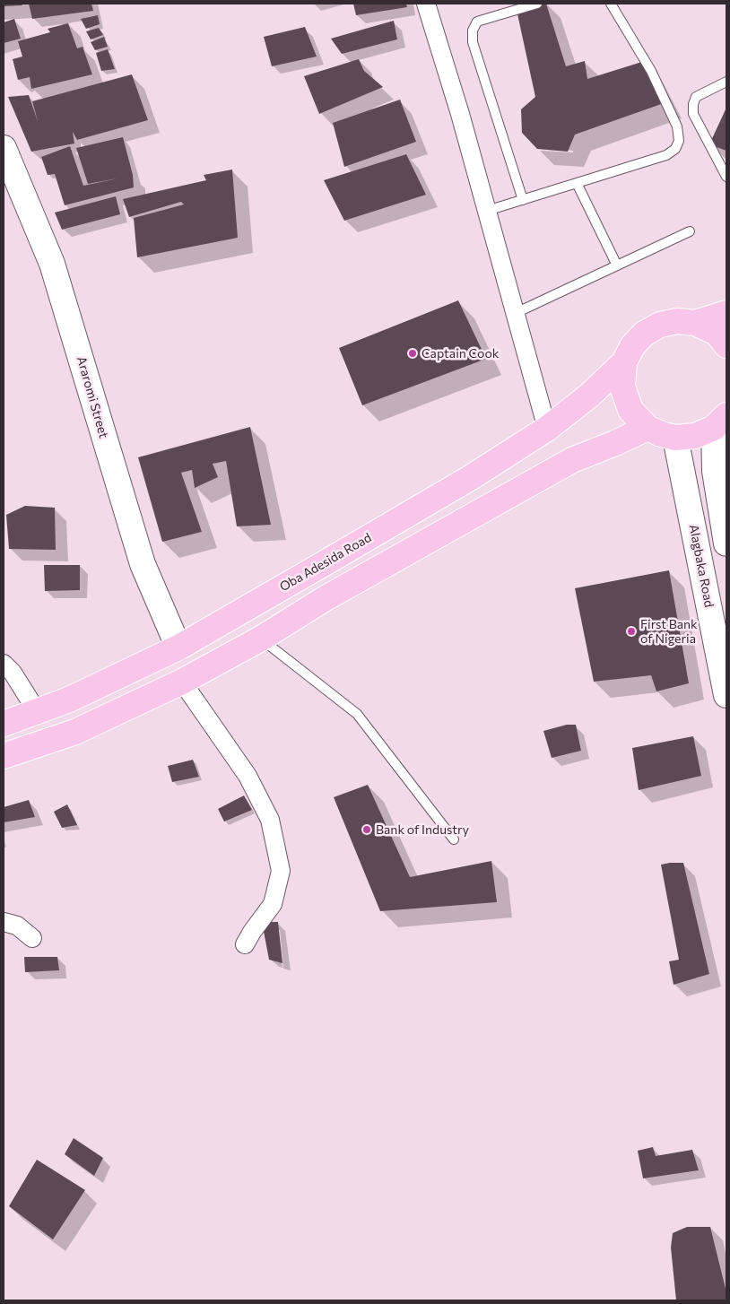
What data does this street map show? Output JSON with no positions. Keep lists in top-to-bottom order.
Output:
{
  "streets": {
    "main road": ["Oba Adesida Road"],
    "street": ["Araromi Street", "Alagbaka Road"]
  },
  "crossings": [
    ["Araromi Street", "Oba Adesida Road"]
  ],
  "places": ["Captain Cook", "First Bank of Nigeria", "Bank of Industry"]
}
